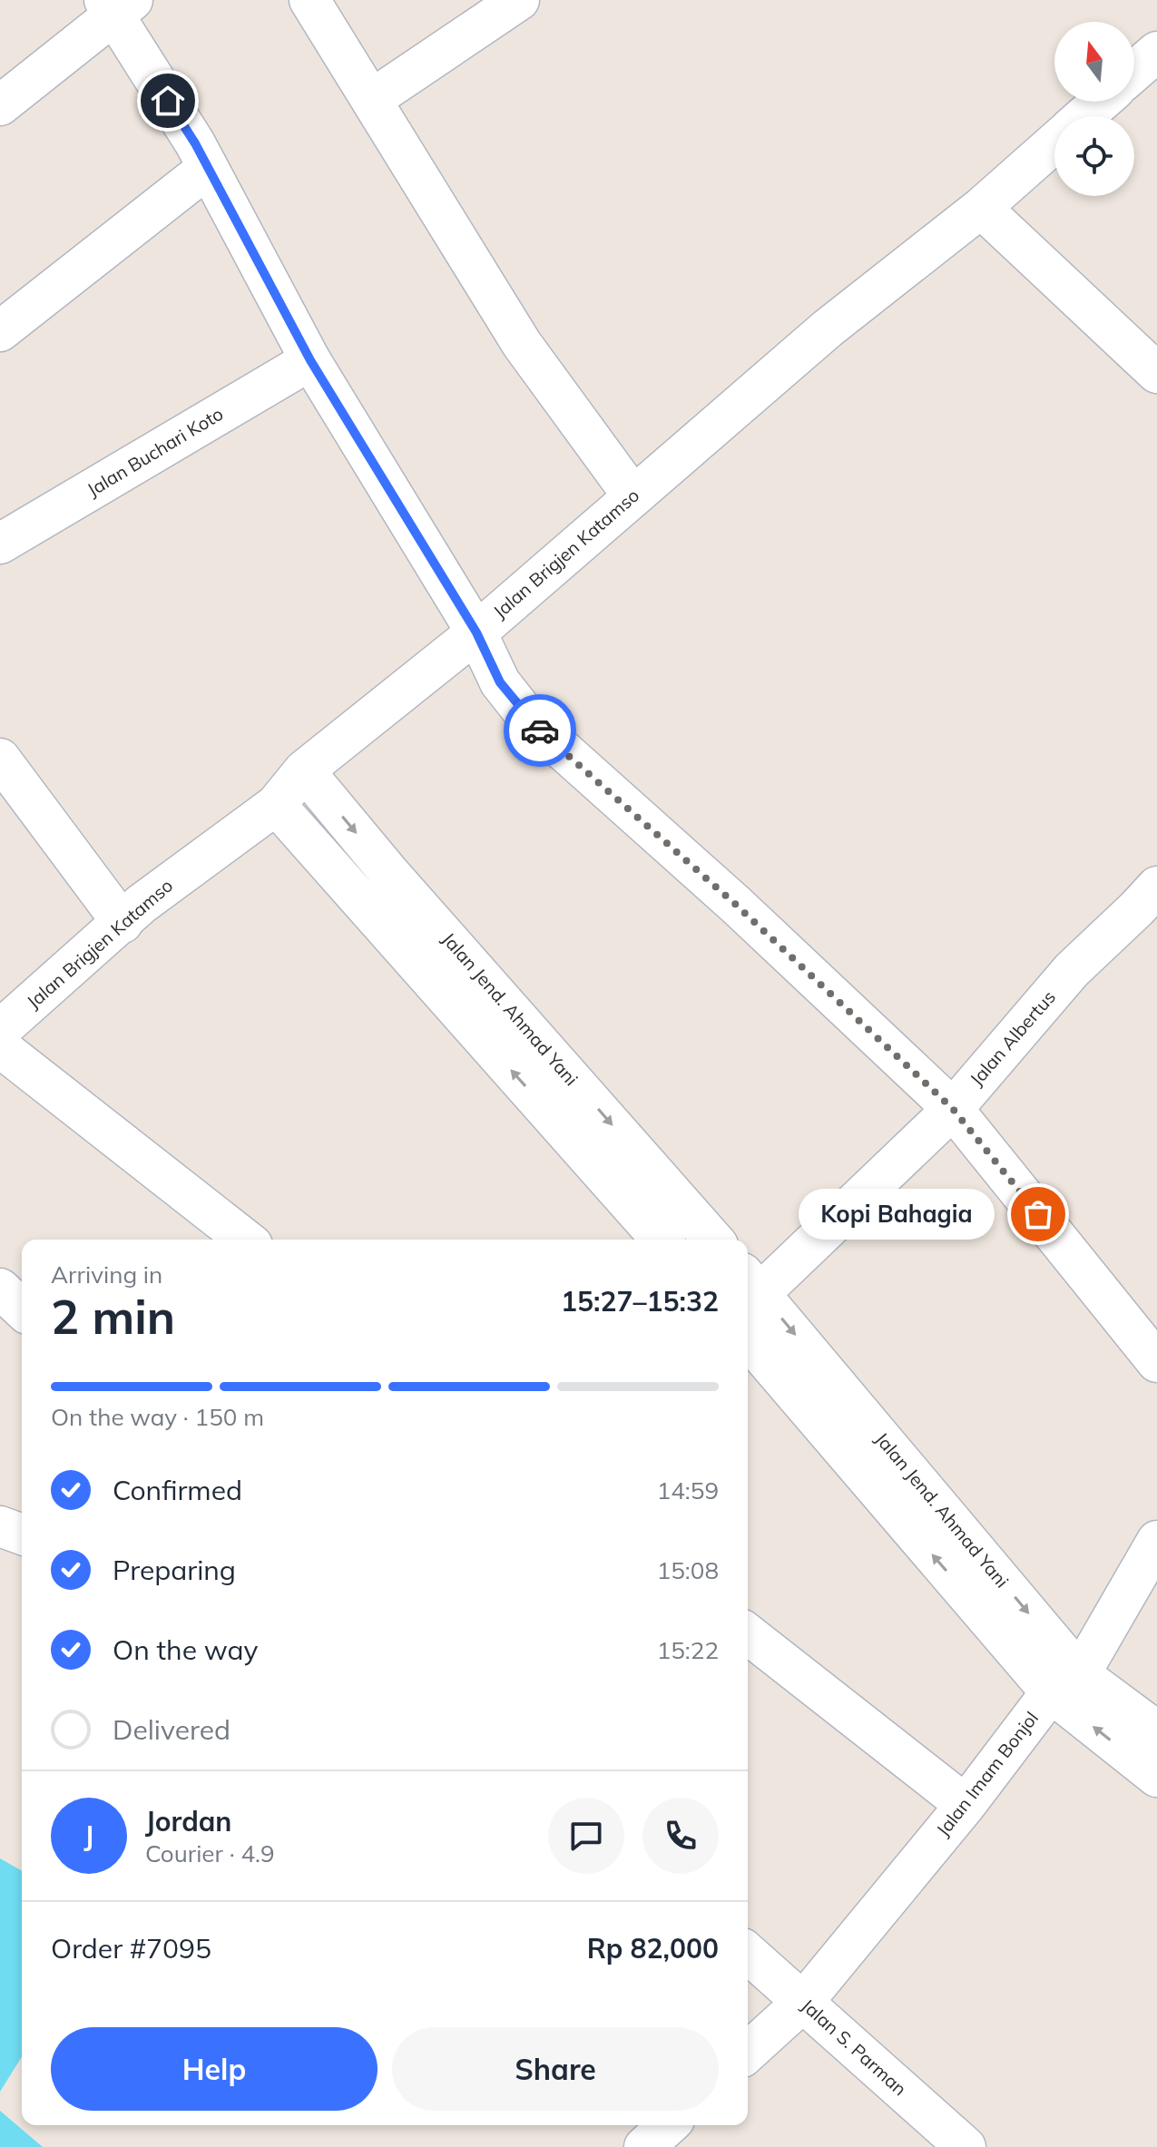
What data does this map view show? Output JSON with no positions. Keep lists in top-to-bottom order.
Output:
{
  "streets": {
    "street": [
      "Jalan Buchari Koto",
      "Jalan Brigjen Katamso",
      "Jalan Jend. Ahmad Yani",
      "Jalan Albertus",
      "Jalan Imam Bonjol",
      "Jalan S. Parman"
    ]
  },
  "crossings": [
    ["Jalan Brigjen Katamso", "Jalan Jend. Ahmad Yani"],
    ["Jalan Jend. Ahmad Yani", "Jalan Albertus"],
    ["Jalan Jend. Ahmad Yani", "Jalan Imam Bonjol"],
    ["Jalan Imam Bonjol", "Jalan S. Parman"]
  ],
  "places": ["Kopi Bahagia"],
  "north": "top",
  "page": {
    "bubble": "Kopi Bahagia",
    "heading": ["2 min", "Arriving in", "15:27–15:32"],
    "panel": [
      "Jordan",
      "Courier · 4.9",
      "Order #7095",
      "Rp 82,000"
    ],
    "bar": "On the way · 150 m",
    "list": [
      ["Confirmed", "14:59"],
      ["Preparing", "15:08"],
      ["On the way", "15:22"],
      "Delivered"
    ],
    "round": "J",
    "buttons": ["Help", "Share"]
  }
}
